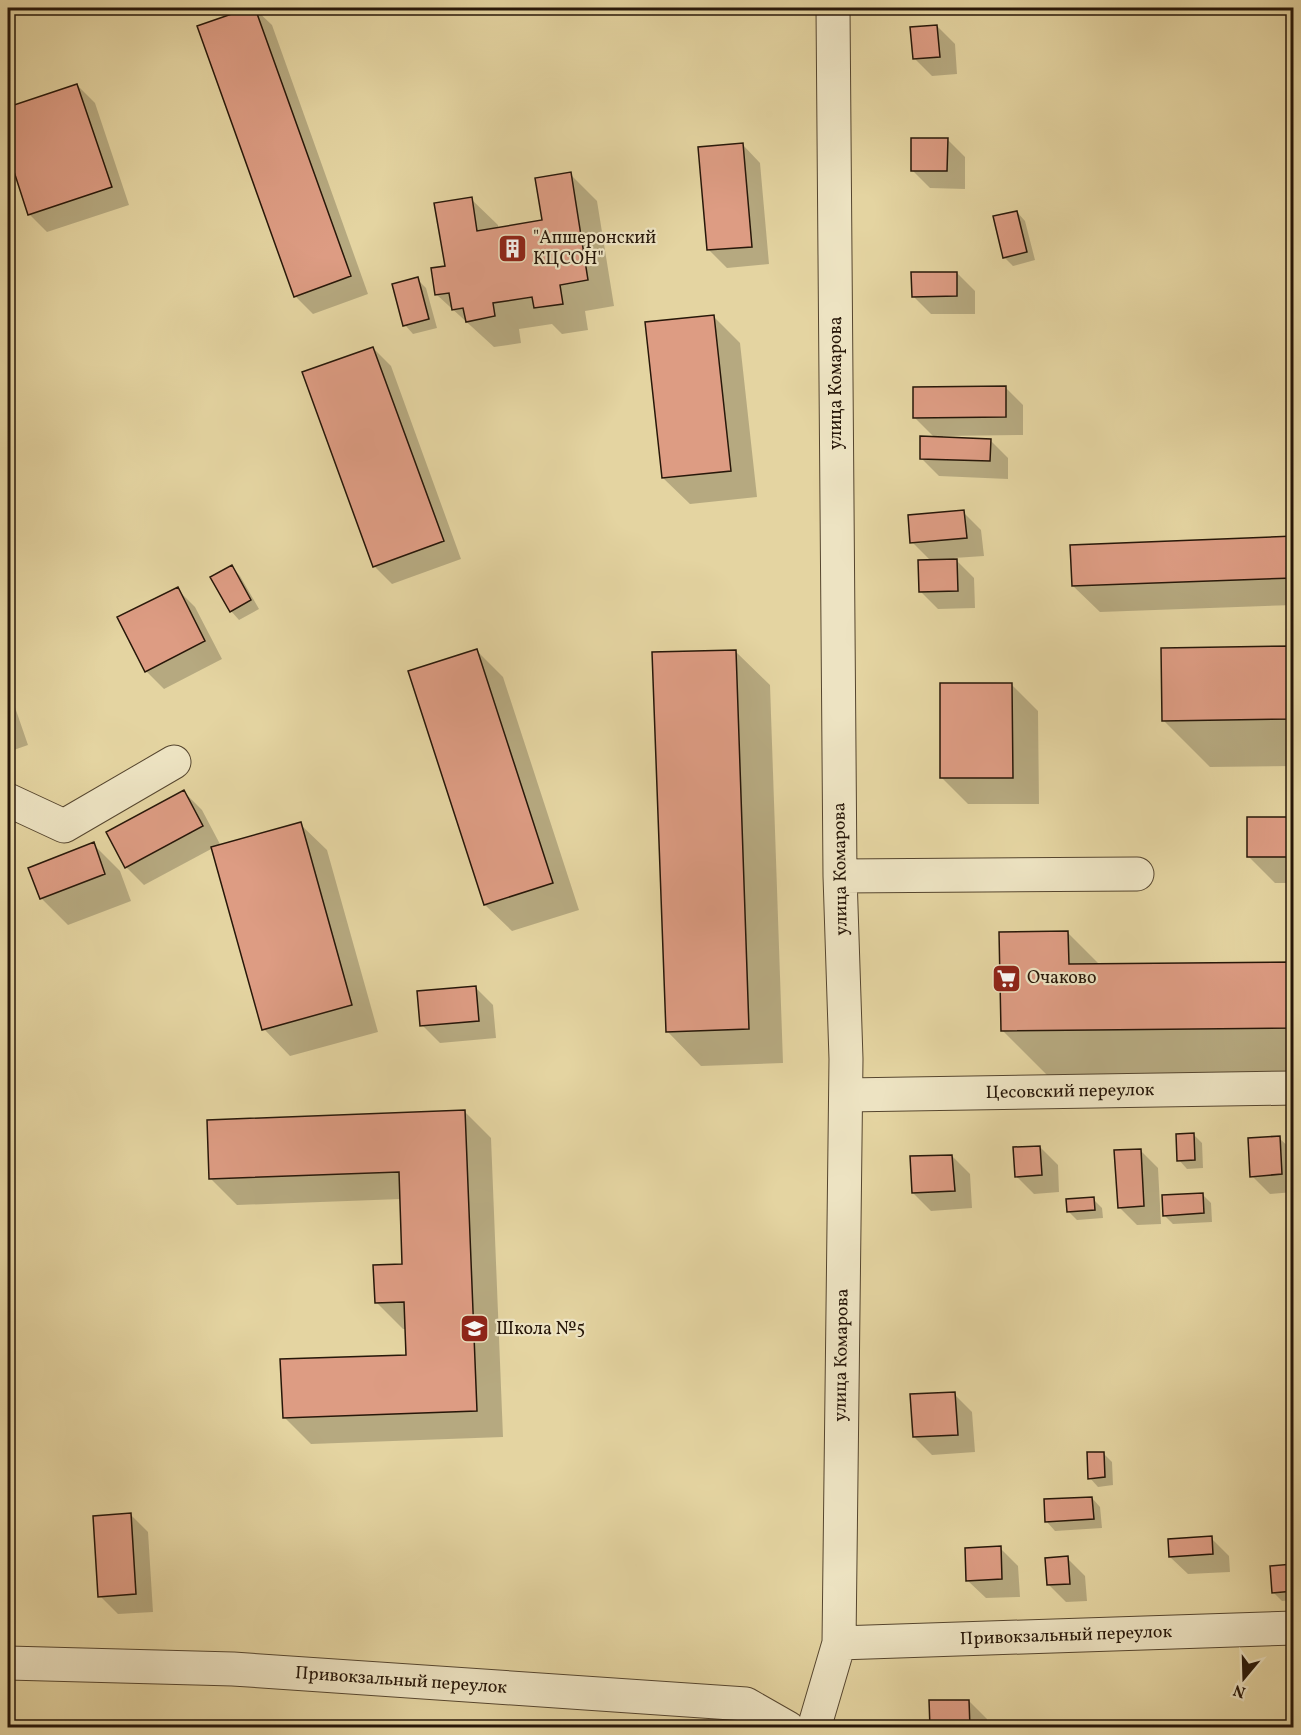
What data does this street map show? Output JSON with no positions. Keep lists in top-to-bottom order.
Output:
{
  "streets": {
    "street": ["улица Комарова", "Цесовский переулок", "Привокзальный переулок"]
  },
  "crossings": [
    ["улица Комарова", "Цесовский переулок"],
    ["улица Комарова", "Привокзальный переулок"]
  ],
  "places": {
    "building": ["\"Апшеронский КЦСОН\""],
    "supermarket": ["Очаково"],
    "school or university": ["Школа №5"]
  },
  "north": "bottom"
}
